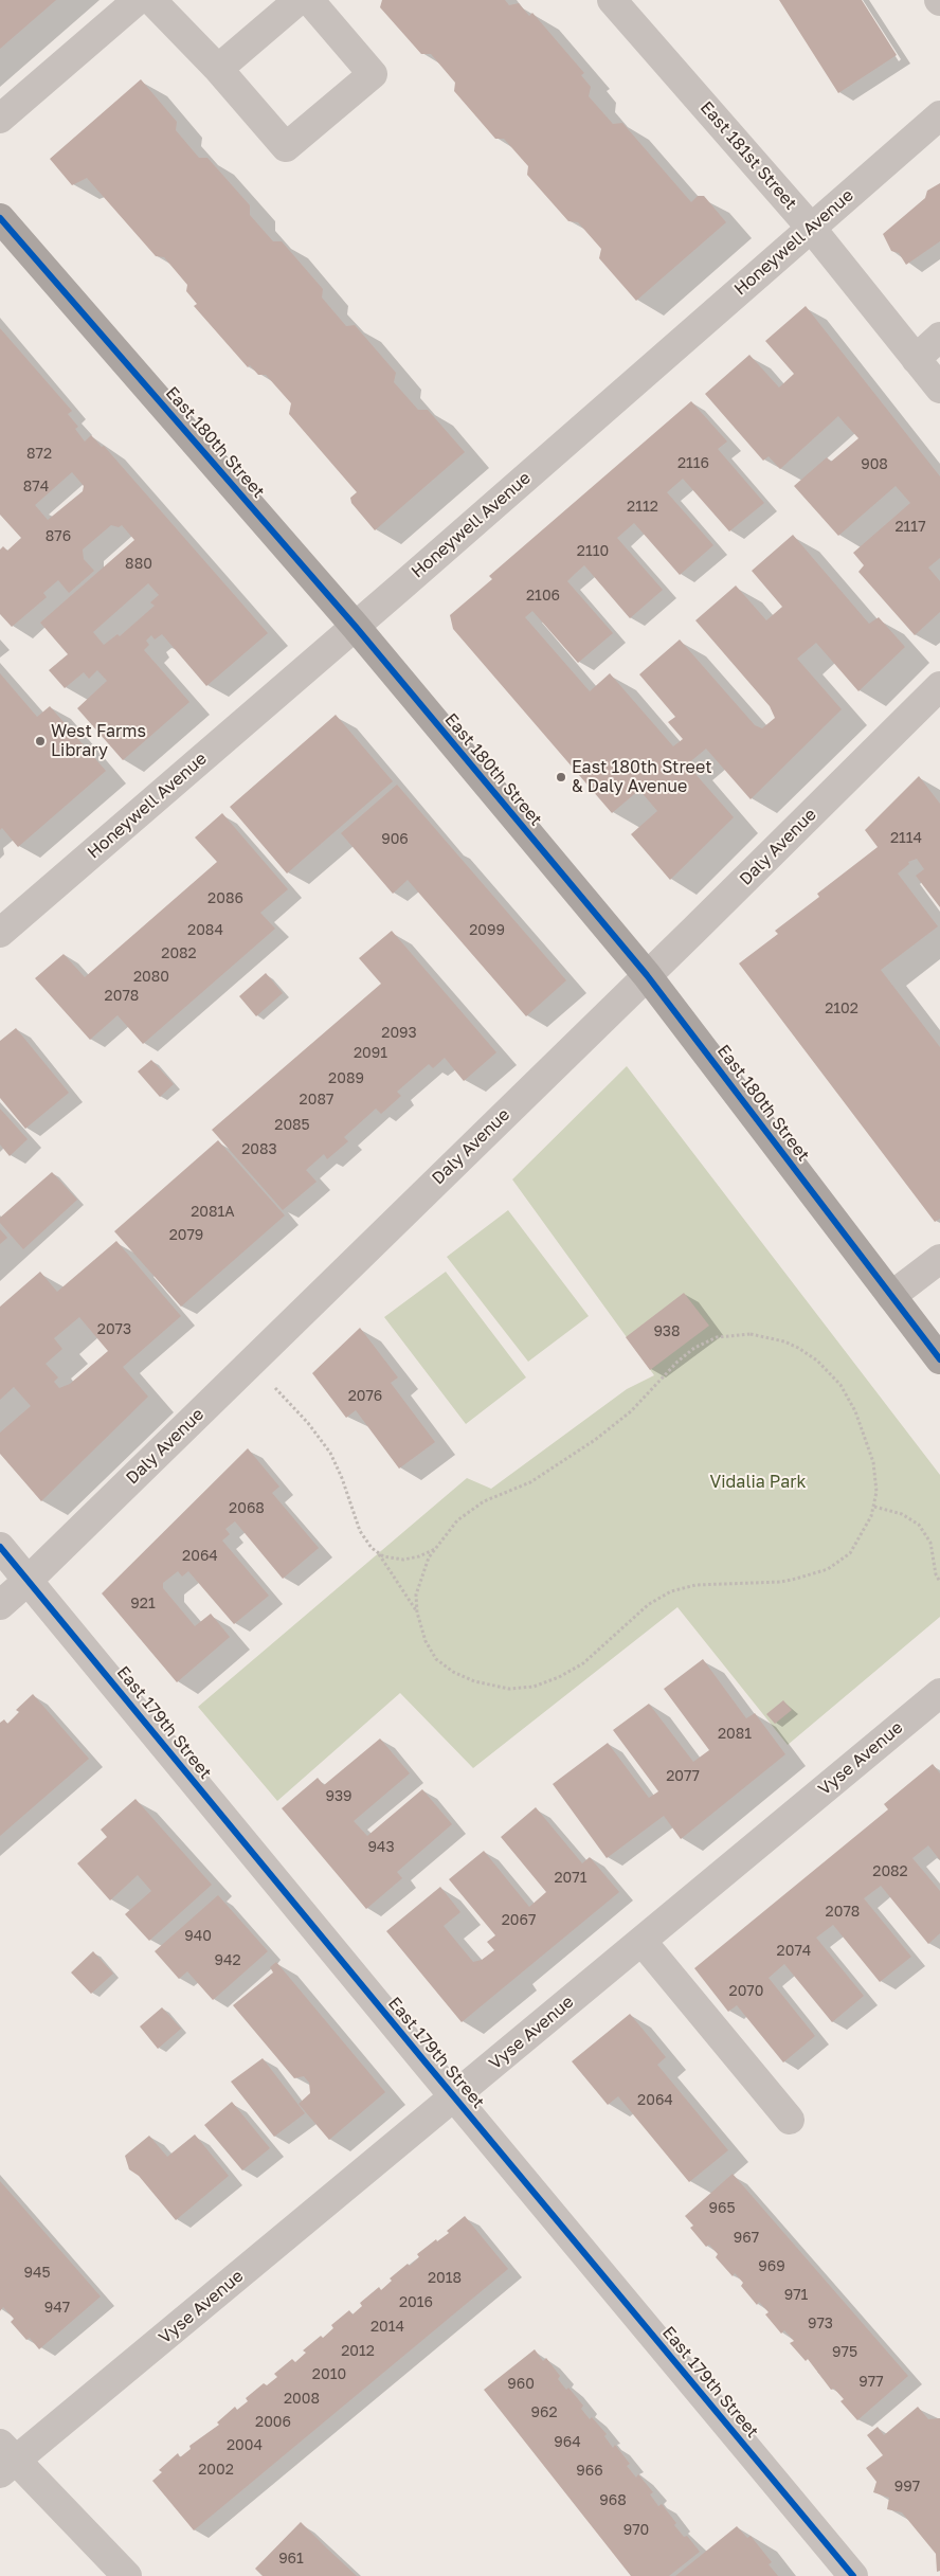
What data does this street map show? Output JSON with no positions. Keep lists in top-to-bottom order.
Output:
{
  "streets": {
    "main road": ["East 180th Street"],
    "street": [
      "East 181st Street",
      "Honeywell Avenue",
      "Daly Avenue",
      "East 179th Street",
      "Vyse Avenue"
    ]
  },
  "crossings": [
    ["East 181st Street", "Honeywell Avenue"],
    ["Honeywell Avenue", "East 180th Street"],
    ["East 180th Street", "Daly Avenue"],
    ["Daly Avenue", "East 179th Street"],
    ["East 179th Street", "Vyse Avenue"]
  ],
  "parks": ["Vidalia Park"],
  "places": ["West Farms Library", "East 180th Street & Daly Avenue"],
  "house_numbers": [
    "872",
    "2116",
    "908",
    "874",
    "2112",
    "2117",
    "876",
    "2110",
    "880",
    "2106",
    "2114",
    "906",
    "2086",
    "2084",
    "2099",
    "2082",
    "2080",
    "2078",
    "2102",
    "2093",
    "2091",
    "2089",
    "2087",
    "2085",
    "2083",
    "2081A",
    "2079",
    "2073",
    "938",
    "2076",
    "2068",
    "2064",
    "921",
    "2081",
    "2077",
    "939",
    "943",
    "2082",
    "2071",
    "2078",
    "2067",
    "940",
    "2074",
    "942",
    "2070",
    "2064",
    "965",
    "967",
    "969",
    "945",
    "2018",
    "971",
    "2016",
    "947",
    "973",
    "2014",
    "2012",
    "975",
    "2010",
    "977",
    "960",
    "2008",
    "962",
    "2006",
    "964",
    "2004",
    "2002",
    "966",
    "997",
    "968",
    "970",
    "961"
  ]
}
